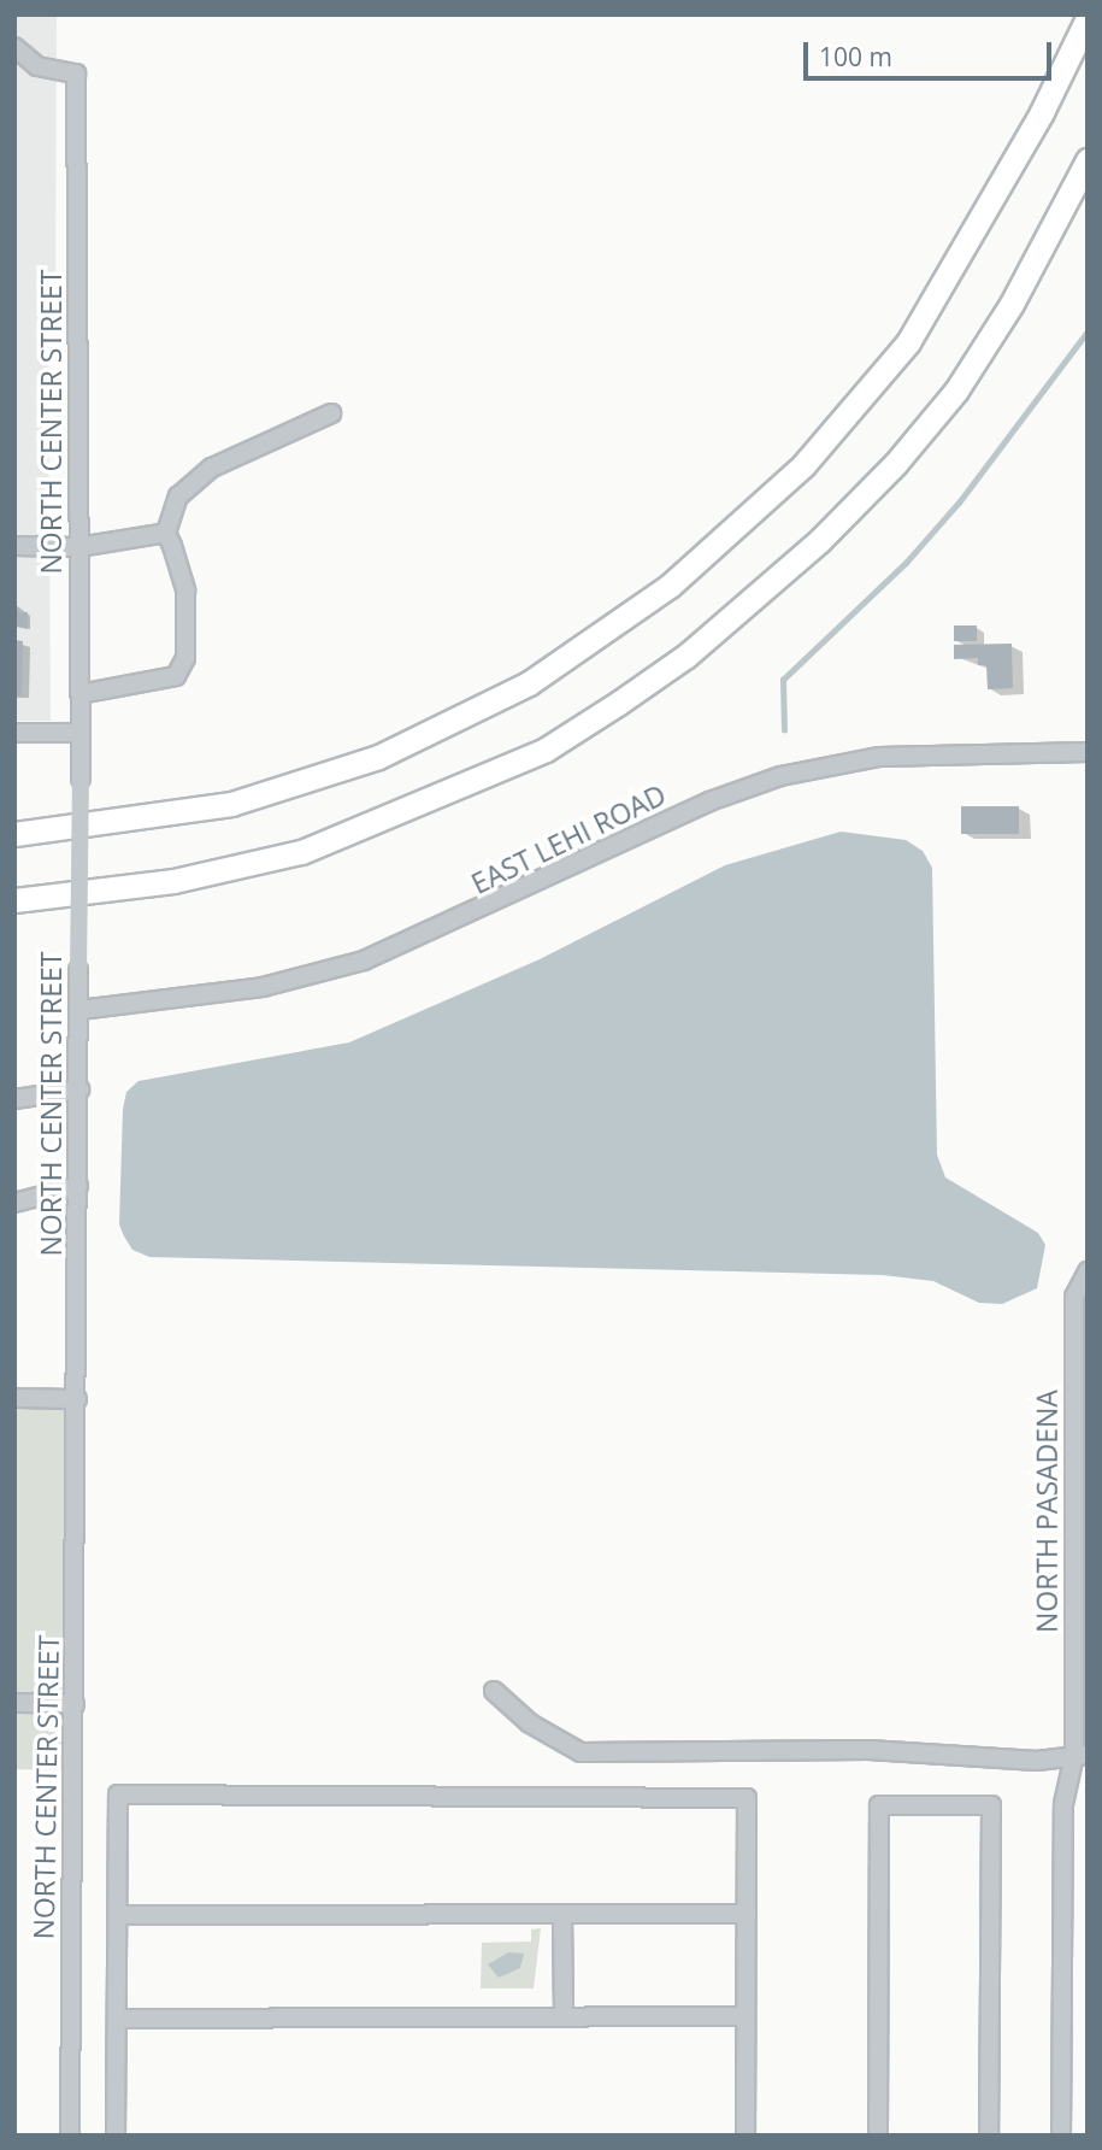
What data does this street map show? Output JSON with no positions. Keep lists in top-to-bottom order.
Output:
{
  "streets": {
    "street": ["NORTH CENTER STREET", "EAST LEHI ROAD", "NORTH PASADENA"]
  },
  "crossings": [
    ["NORTH CENTER STREET", "EAST LEHI ROAD"]
  ],
  "scale_bar": "100 m"
}
